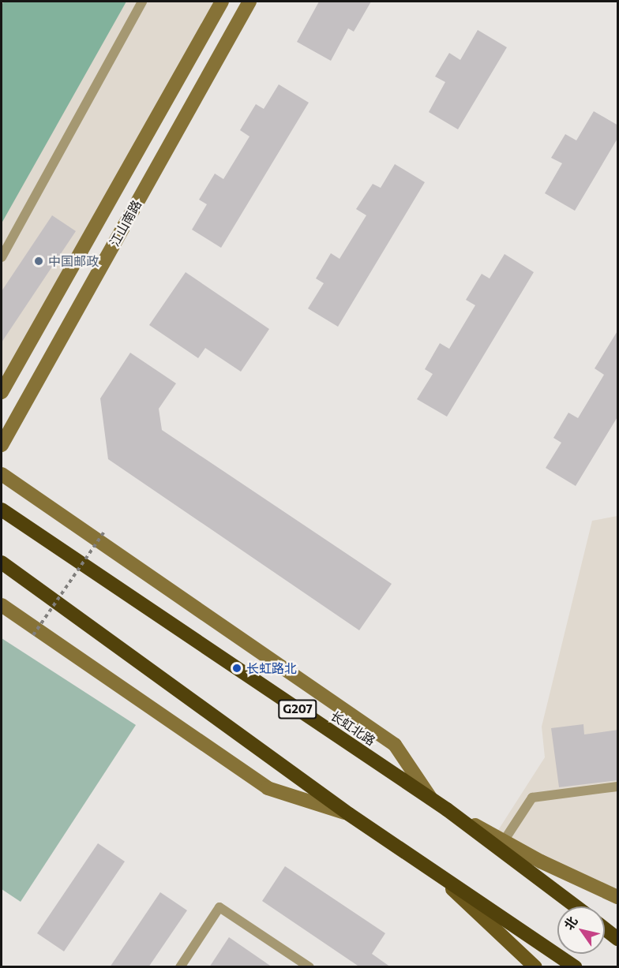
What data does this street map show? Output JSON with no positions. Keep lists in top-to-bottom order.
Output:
{
  "streets": {
    "highway": ["G207", "长虹北路"],
    "street": ["江山南路"]
  },
  "places": ["中国邮政", "长虹路北"],
  "north": "top left"
}
